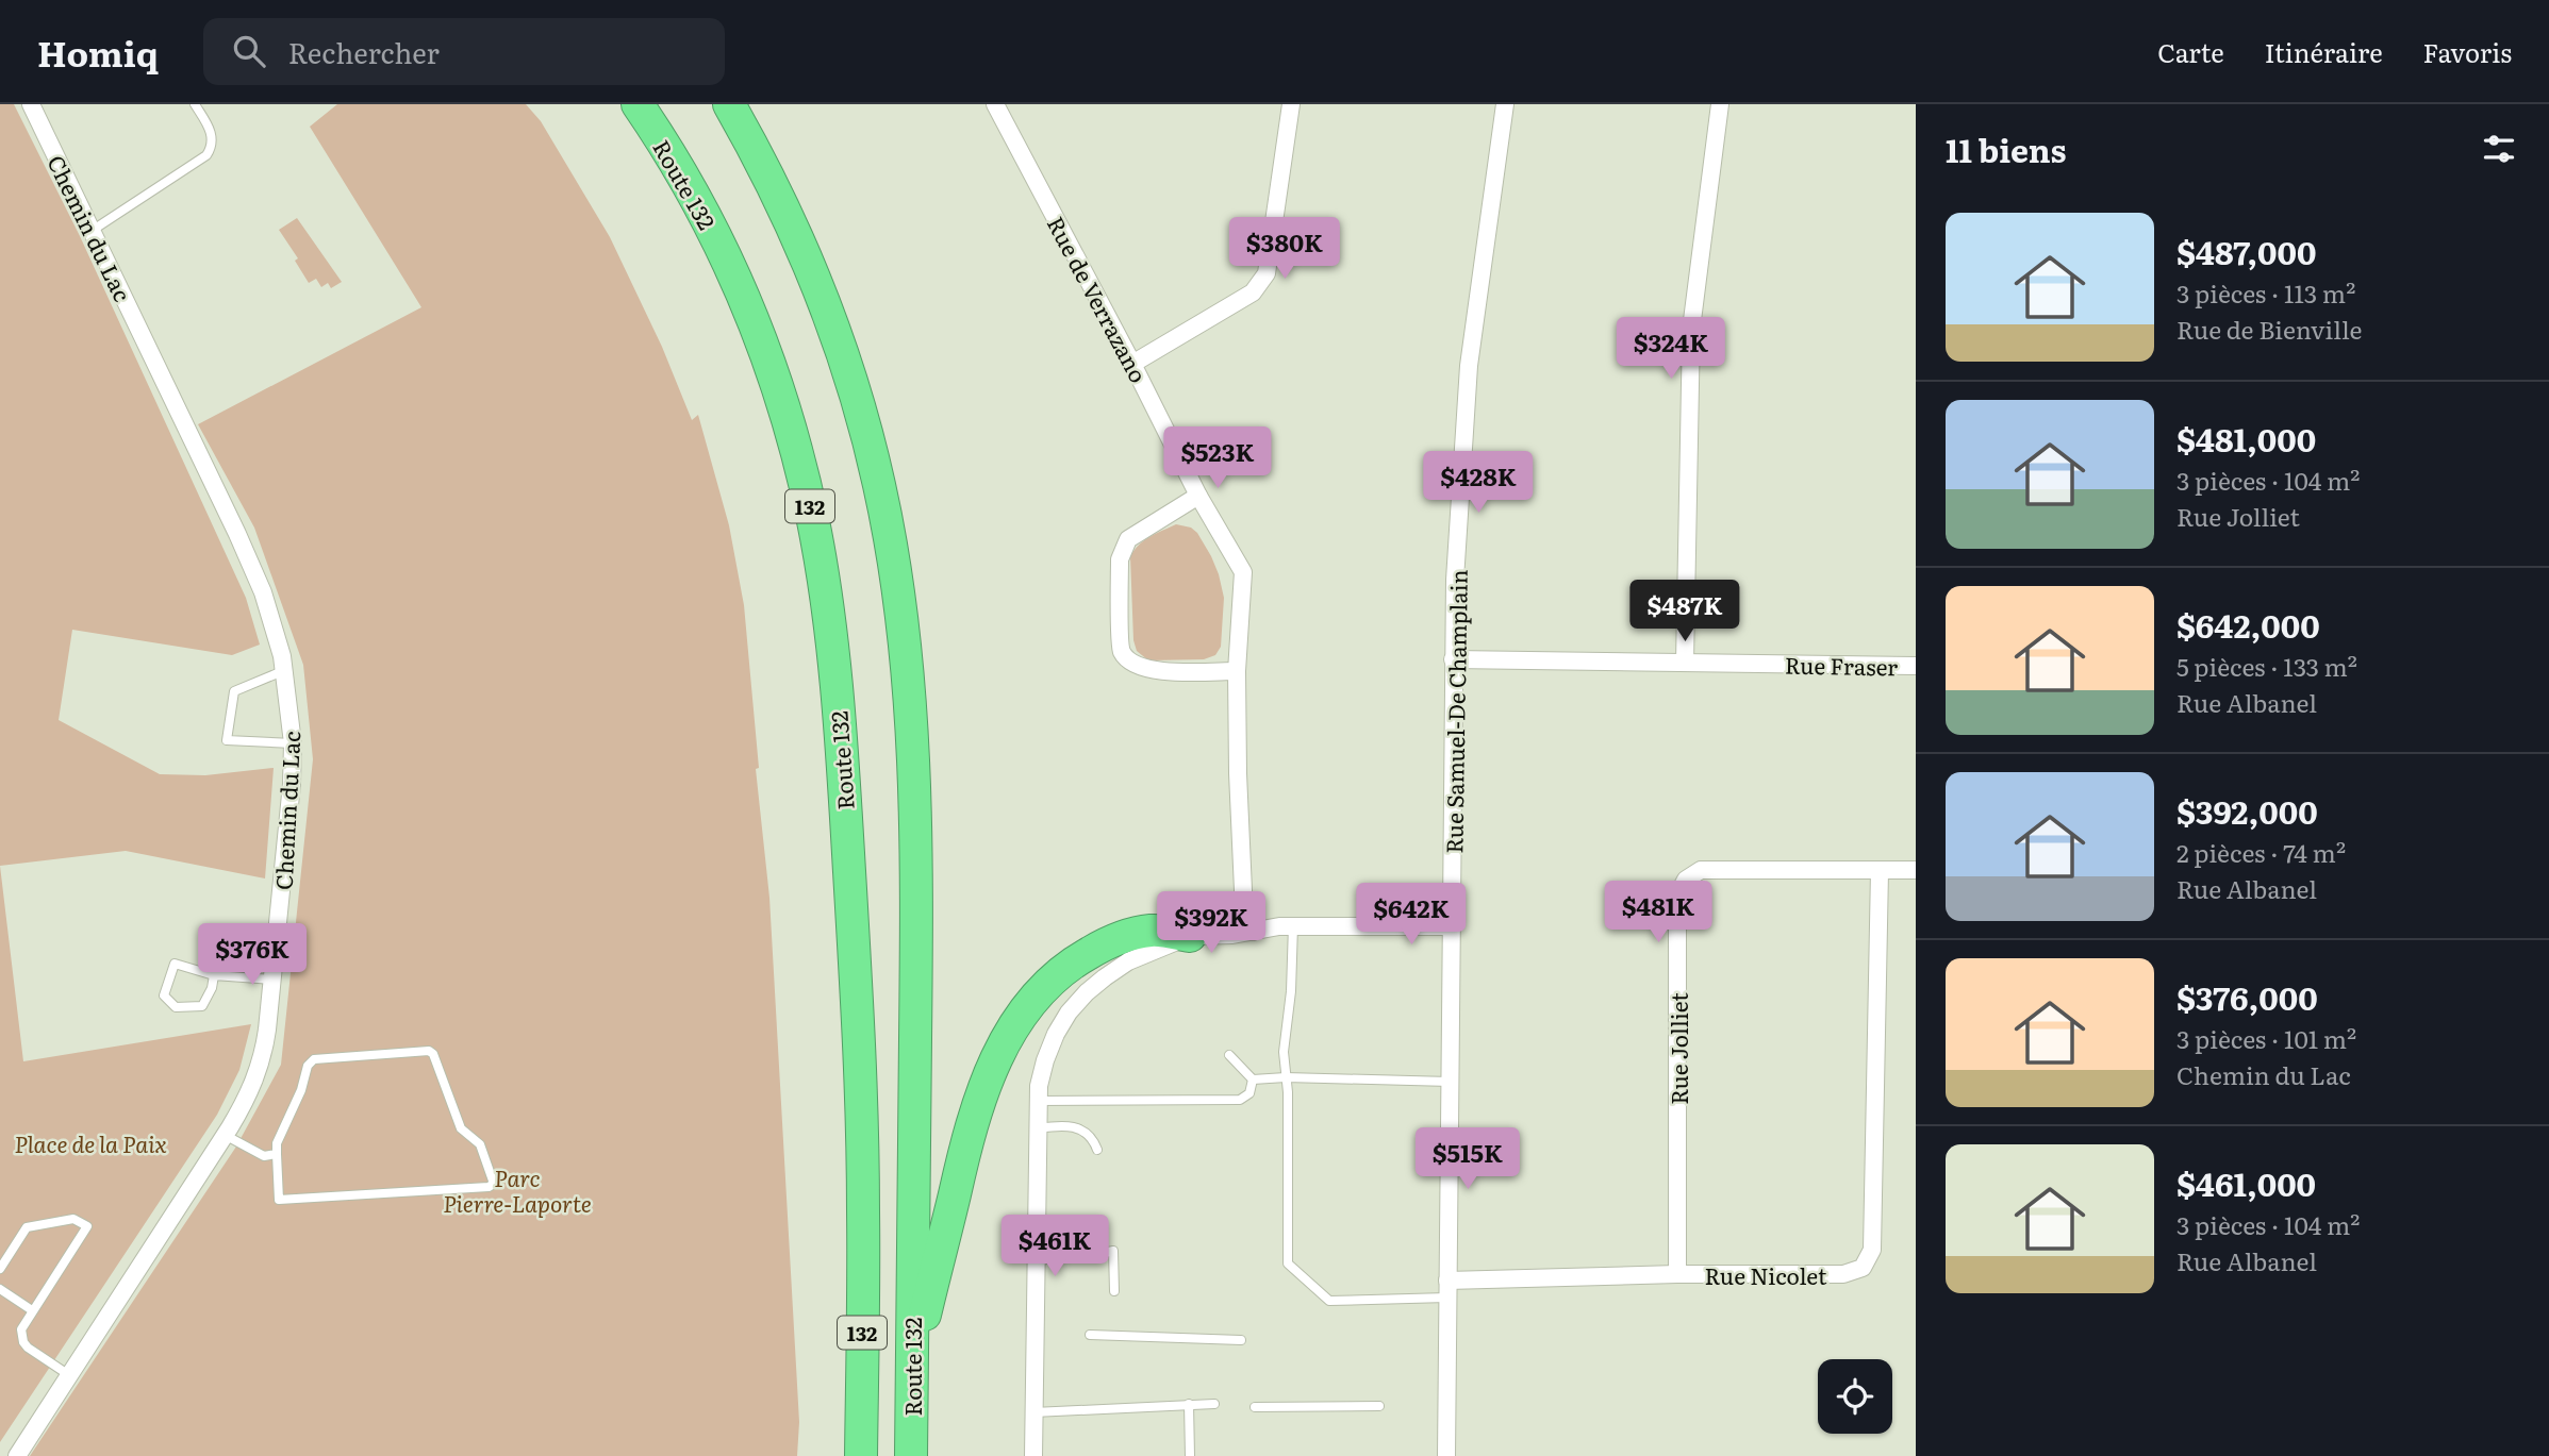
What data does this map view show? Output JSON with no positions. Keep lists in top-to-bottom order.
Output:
{
  "streets": {
    "highway": ["Route 132", "132"],
    "street": [
      "Chemin du Lac",
      "Rue de Verrazano",
      "Rue Fraser",
      "Rue Samuel-De Champlain",
      "Rue Jolliet",
      "Rue Nicolet"
    ]
  },
  "crossings": [
    ["Rue Fraser", "Rue Samuel-De Champlain"],
    ["Rue Samuel-De Champlain", "Rue Nicolet"],
    ["Rue Jolliet", "Rue Nicolet"]
  ],
  "parks": ["Place de la Paix", "Parc Pierre-Laporte"],
  "page": {
    "header": "Homiq",
    "search": "Rechercher",
    "nav": ["Carte", "Itinéraire", "Favoris"],
    "heading": "11 biens",
    "list": [
      {
        "name": "$487,000",
        "note": "3 pièces · 113 m² · Rue de Bienville"
      },
      {
        "name": "$481,000",
        "note": "3 pièces · 104 m² · Rue Jolliet"
      },
      {
        "name": "$642,000",
        "note": "5 pièces · 133 m² · Rue Albanel"
      },
      {
        "name": "$392,000",
        "note": "2 pièces · 74 m² · Rue Albanel"
      },
      {
        "name": "$376,000",
        "note": "3 pièces · 101 m² · Chemin du Lac"
      },
      {
        "name": "$461,000",
        "note": "3 pièces · 104 m² · Rue Albanel"
      }
    ],
    "price": [
      "$380K",
      "$324K",
      "$523K",
      "$428K",
      "$487K",
      "$481K",
      "$642K",
      "$392K",
      "$376K",
      "$515K",
      "$461K"
    ]
  }
}
